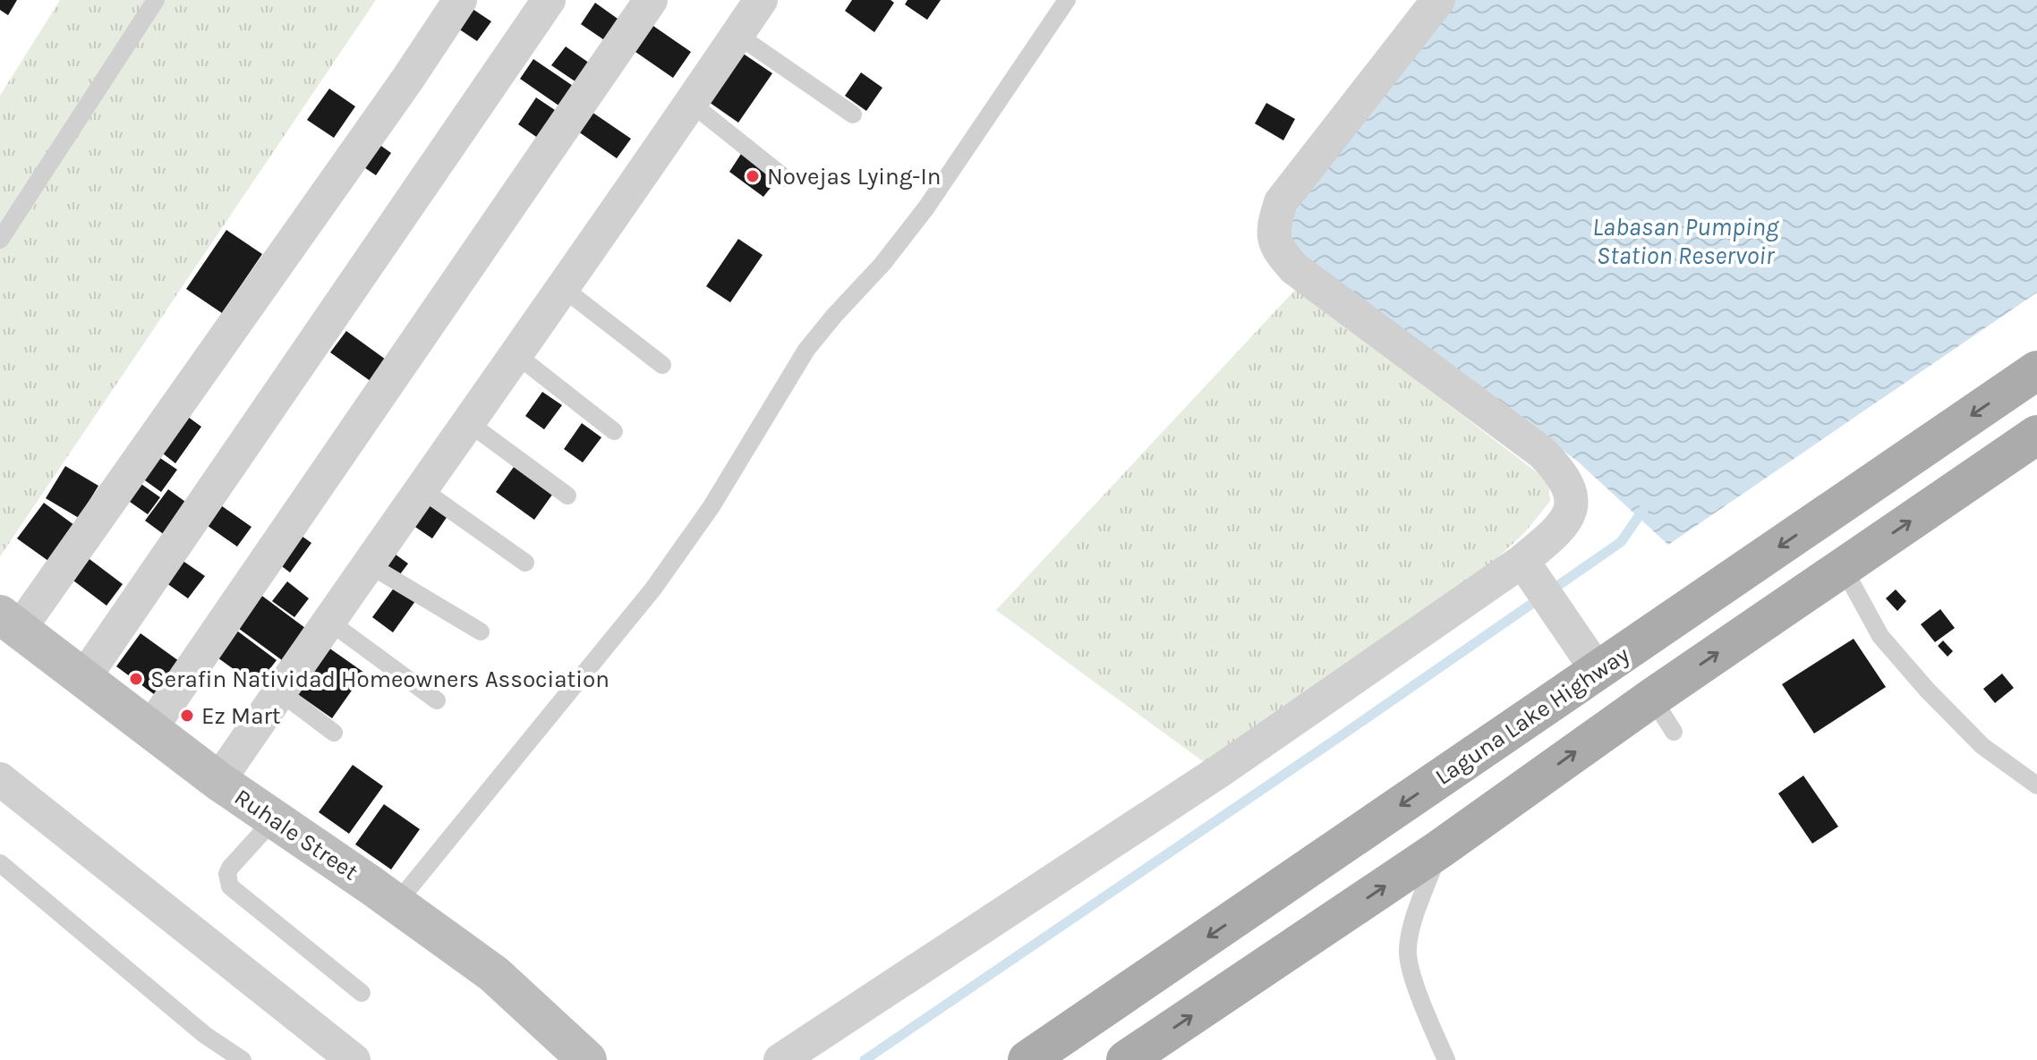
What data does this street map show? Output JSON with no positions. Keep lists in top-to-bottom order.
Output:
{
  "streets": {
    "main road": ["Laguna Lake Highway"],
    "street": ["Ruhale Street"]
  },
  "water": ["Labasan Pumping Station Reservoir"],
  "places": ["Novejas Lying-In", "Serafin Natividad Homeowners Association", "Ez Mart"]
}
